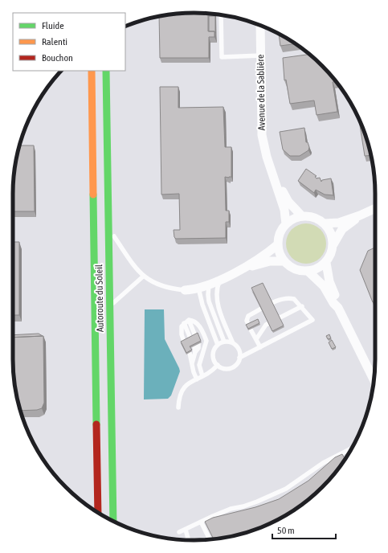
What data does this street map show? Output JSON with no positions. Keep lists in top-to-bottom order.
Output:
{
  "streets": {
    "highway": ["Autoroute du Soleil"],
    "street": ["Avenue de la Sablière"]
  },
  "legend": ["Fluide", "Ralenti", "Bouchon"],
  "scale_bar": "50 m"
}
